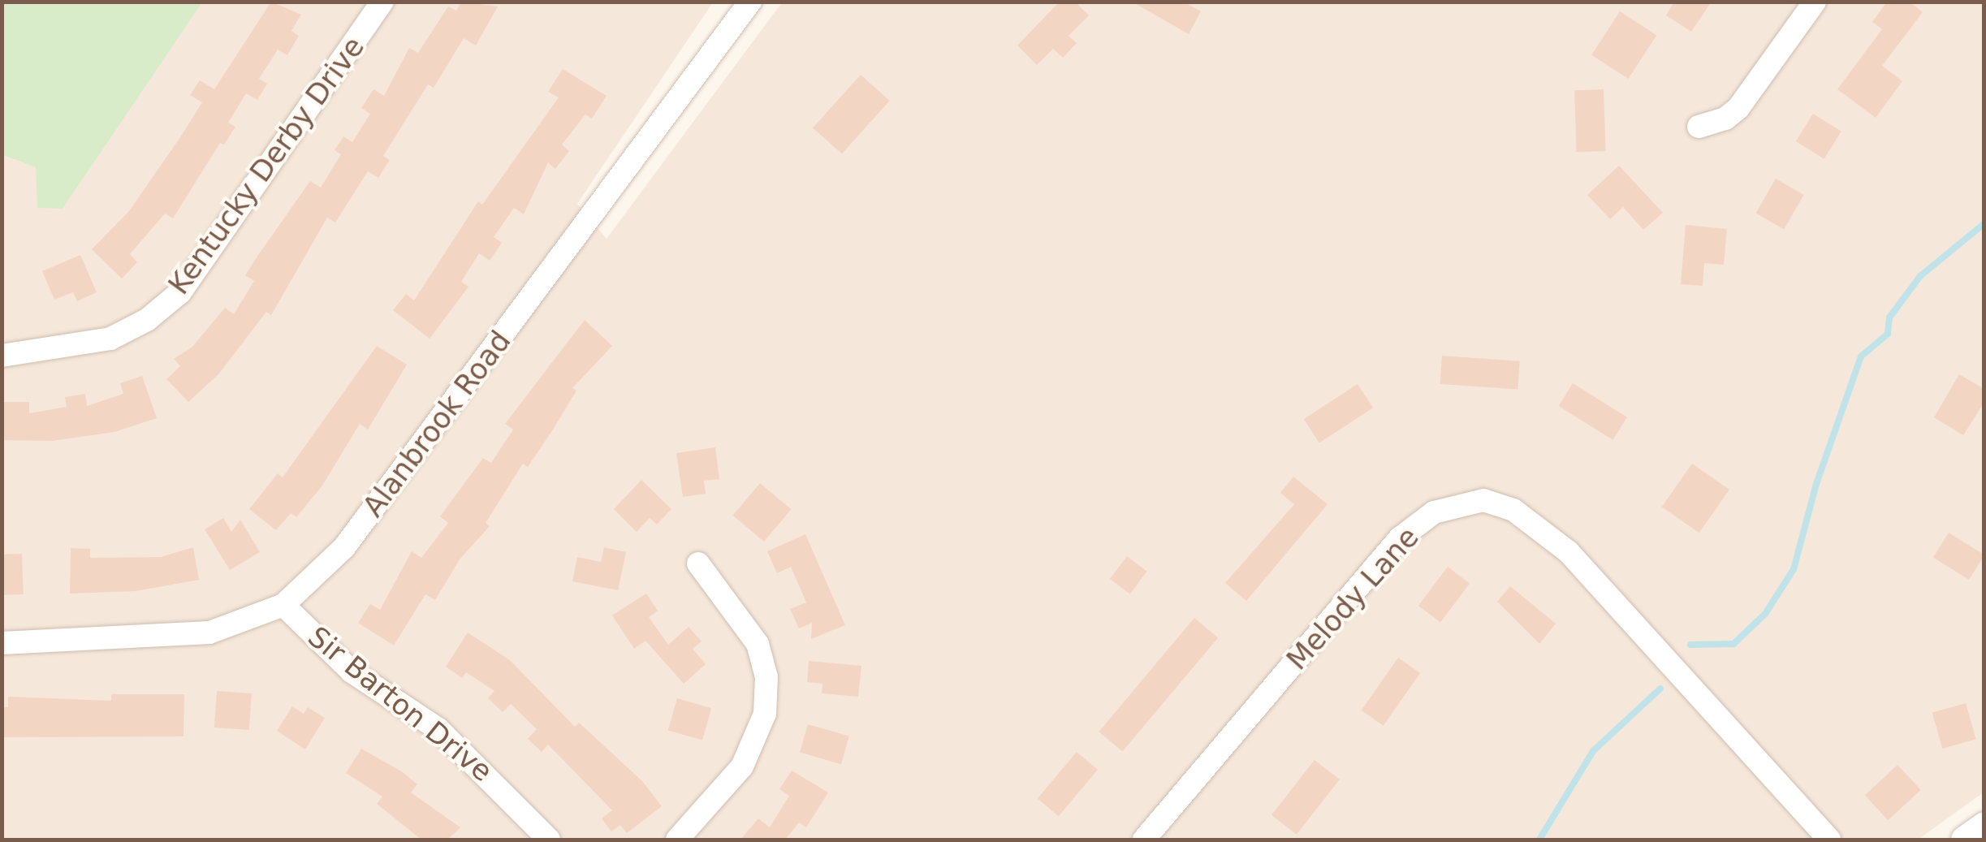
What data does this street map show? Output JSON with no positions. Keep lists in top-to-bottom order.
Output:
{
  "streets": {
    "street": [
      "Kentucky Derby Drive",
      "Alanbrook Road",
      "Melody Lane",
      "Sir Barton Drive"
    ]
  },
  "crossings": [
    ["Alanbrook Road", "Sir Barton Drive"]
  ]
}
